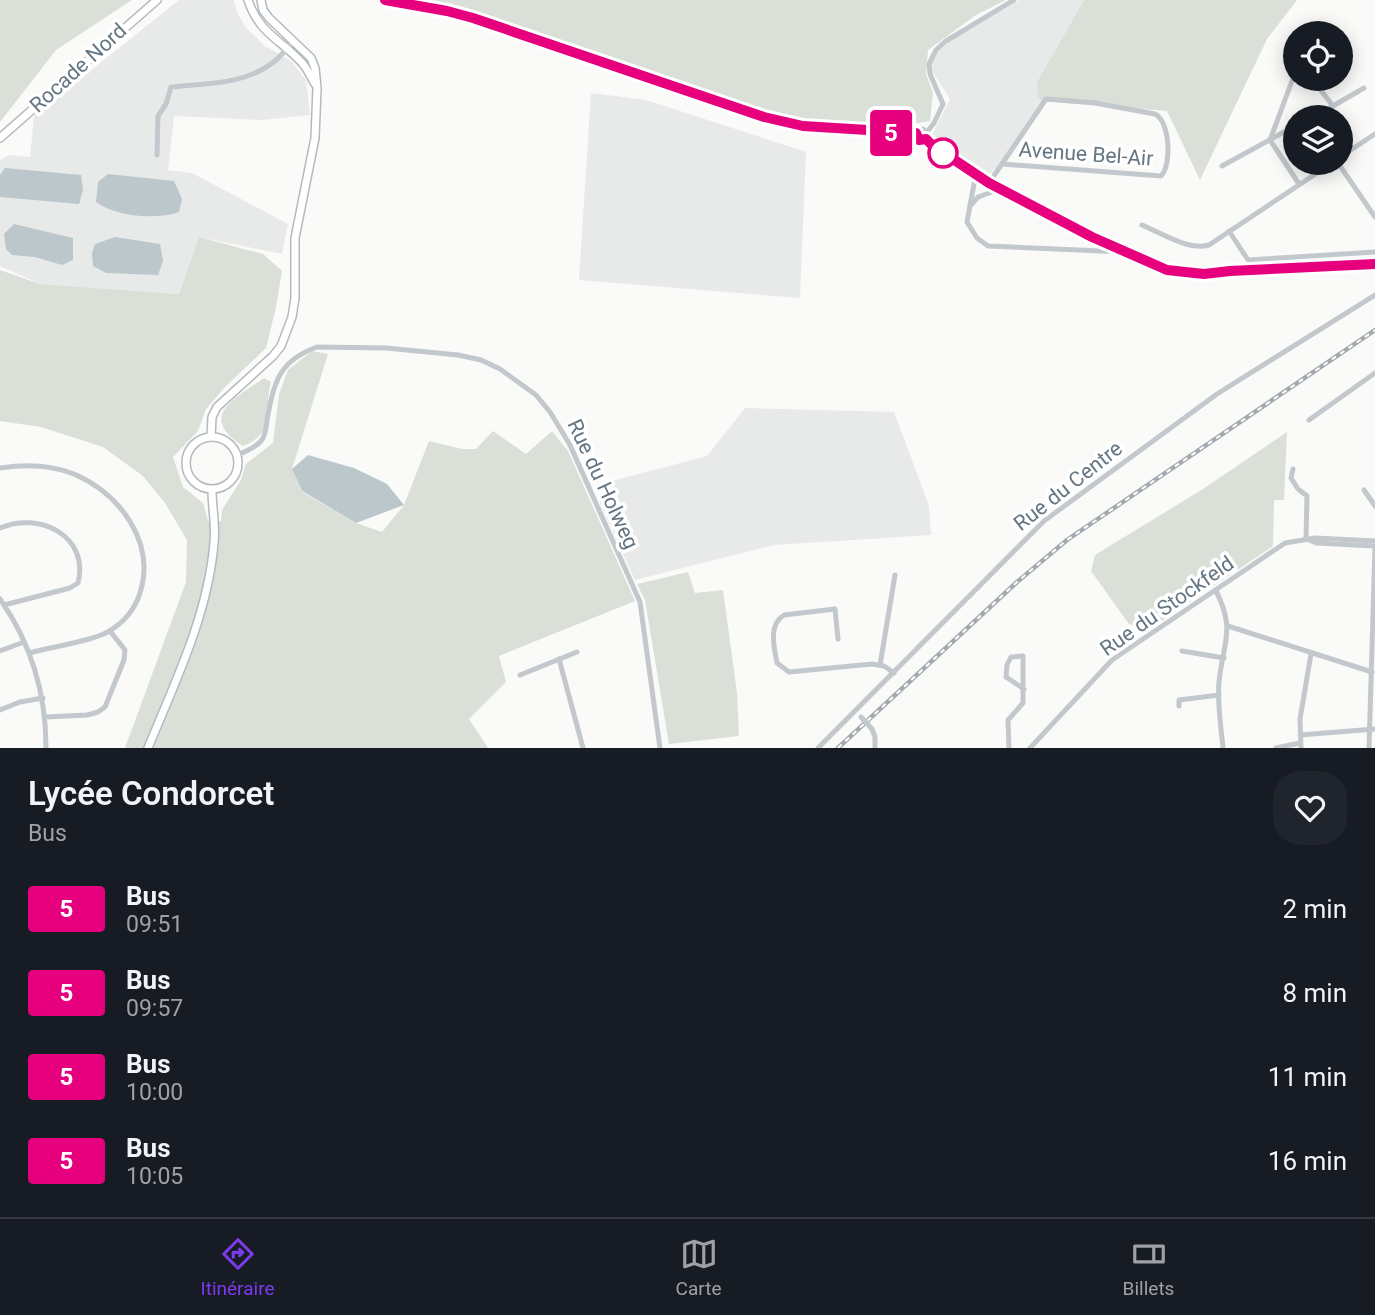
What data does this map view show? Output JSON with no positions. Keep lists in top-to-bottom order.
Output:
{
  "streets": {
    "main road": ["Rocade Nord"],
    "street": [
      "Avenue Bel-Air",
      "Rue du Holweg",
      "Rue du Centre",
      "Rue du Stockfeld"
    ]
  },
  "lines": ["bus line 5"],
  "page": {
    "on_map": "5",
    "heading": ["Lycée Condorcet", "Bus"],
    "list": [
      {
        "mark": "5",
        "name": "Bus",
        "note": "09:51",
        "value": "2 min"
      },
      {
        "mark": "5",
        "name": "Bus",
        "note": "09:57",
        "value": "8 min"
      },
      {
        "mark": "5",
        "name": "Bus",
        "note": "10:00",
        "value": "11 min"
      },
      {
        "mark": "5",
        "name": "Bus",
        "note": "10:05",
        "value": "16 min"
      }
    ],
    "tabs": ["Itinéraire", "Carte", "Billets"]
  }
}
